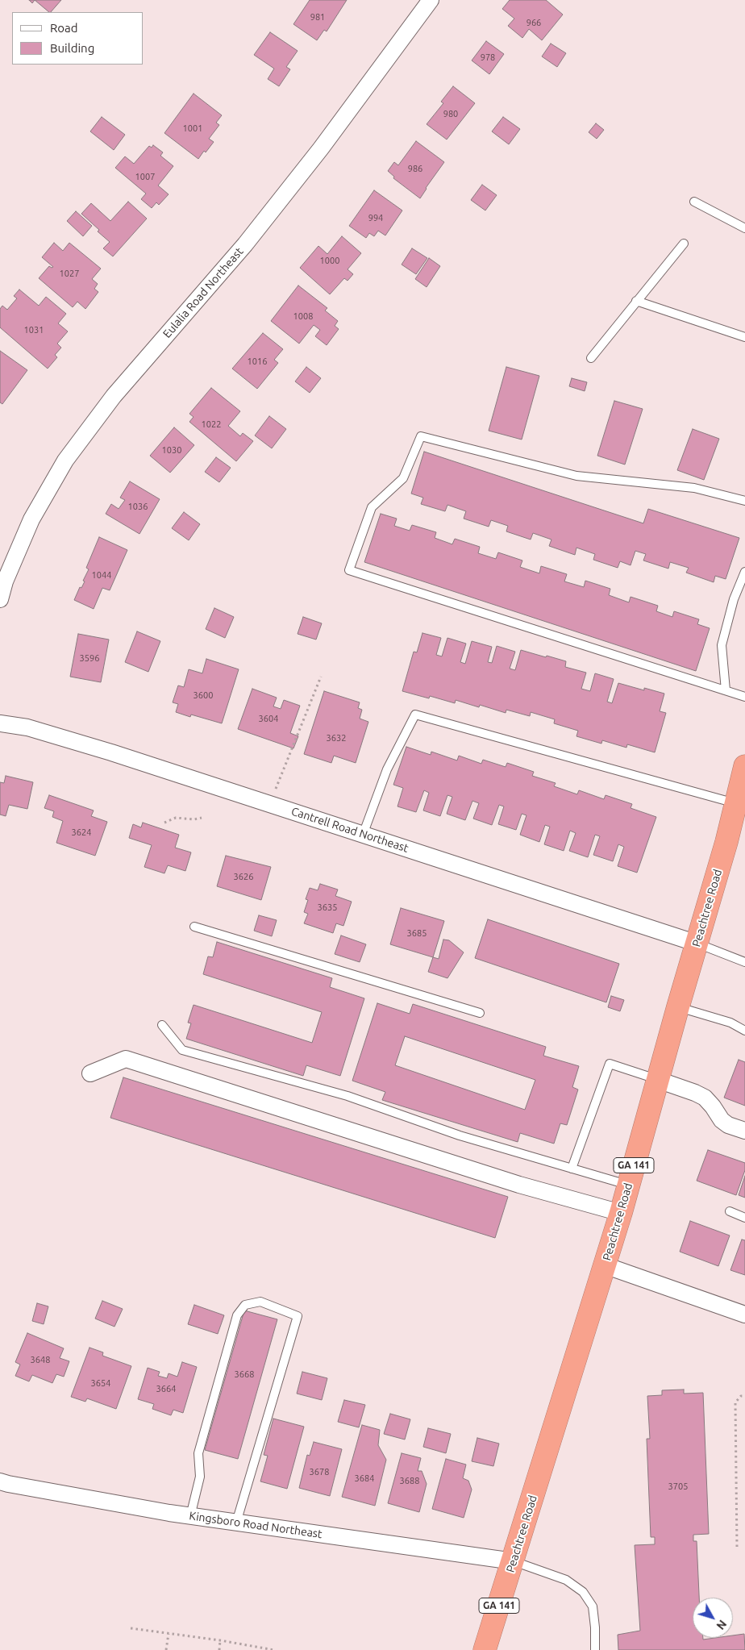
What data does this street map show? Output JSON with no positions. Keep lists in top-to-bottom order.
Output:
{
  "streets": {
    "highway": ["Peachtree Road", "GA 141"],
    "street": ["Eulalia Road Northeast", "Cantrell Road Northeast", "Kingsboro Road Northeast"]
  },
  "crossings": [
    ["Cantrell Road Northeast", "Peachtree Road"],
    ["Peachtree Road", "Kingsboro Road Northeast"]
  ],
  "house_numbers": [
    "981",
    "966",
    "978",
    "980",
    "1001",
    "986",
    "1007",
    "994",
    "1000",
    "1027",
    "1008",
    "1031",
    "1016",
    "1022",
    "1030",
    "1036",
    "1044",
    "3596",
    "3600",
    "3604",
    "3632",
    "3624",
    "3626",
    "3635",
    "3685",
    "3648",
    "3668",
    "3654",
    "3664",
    "3678",
    "3684",
    "3688",
    "3705"
  ],
  "legend": ["Road", "Building"],
  "north": "bottom right"
}
